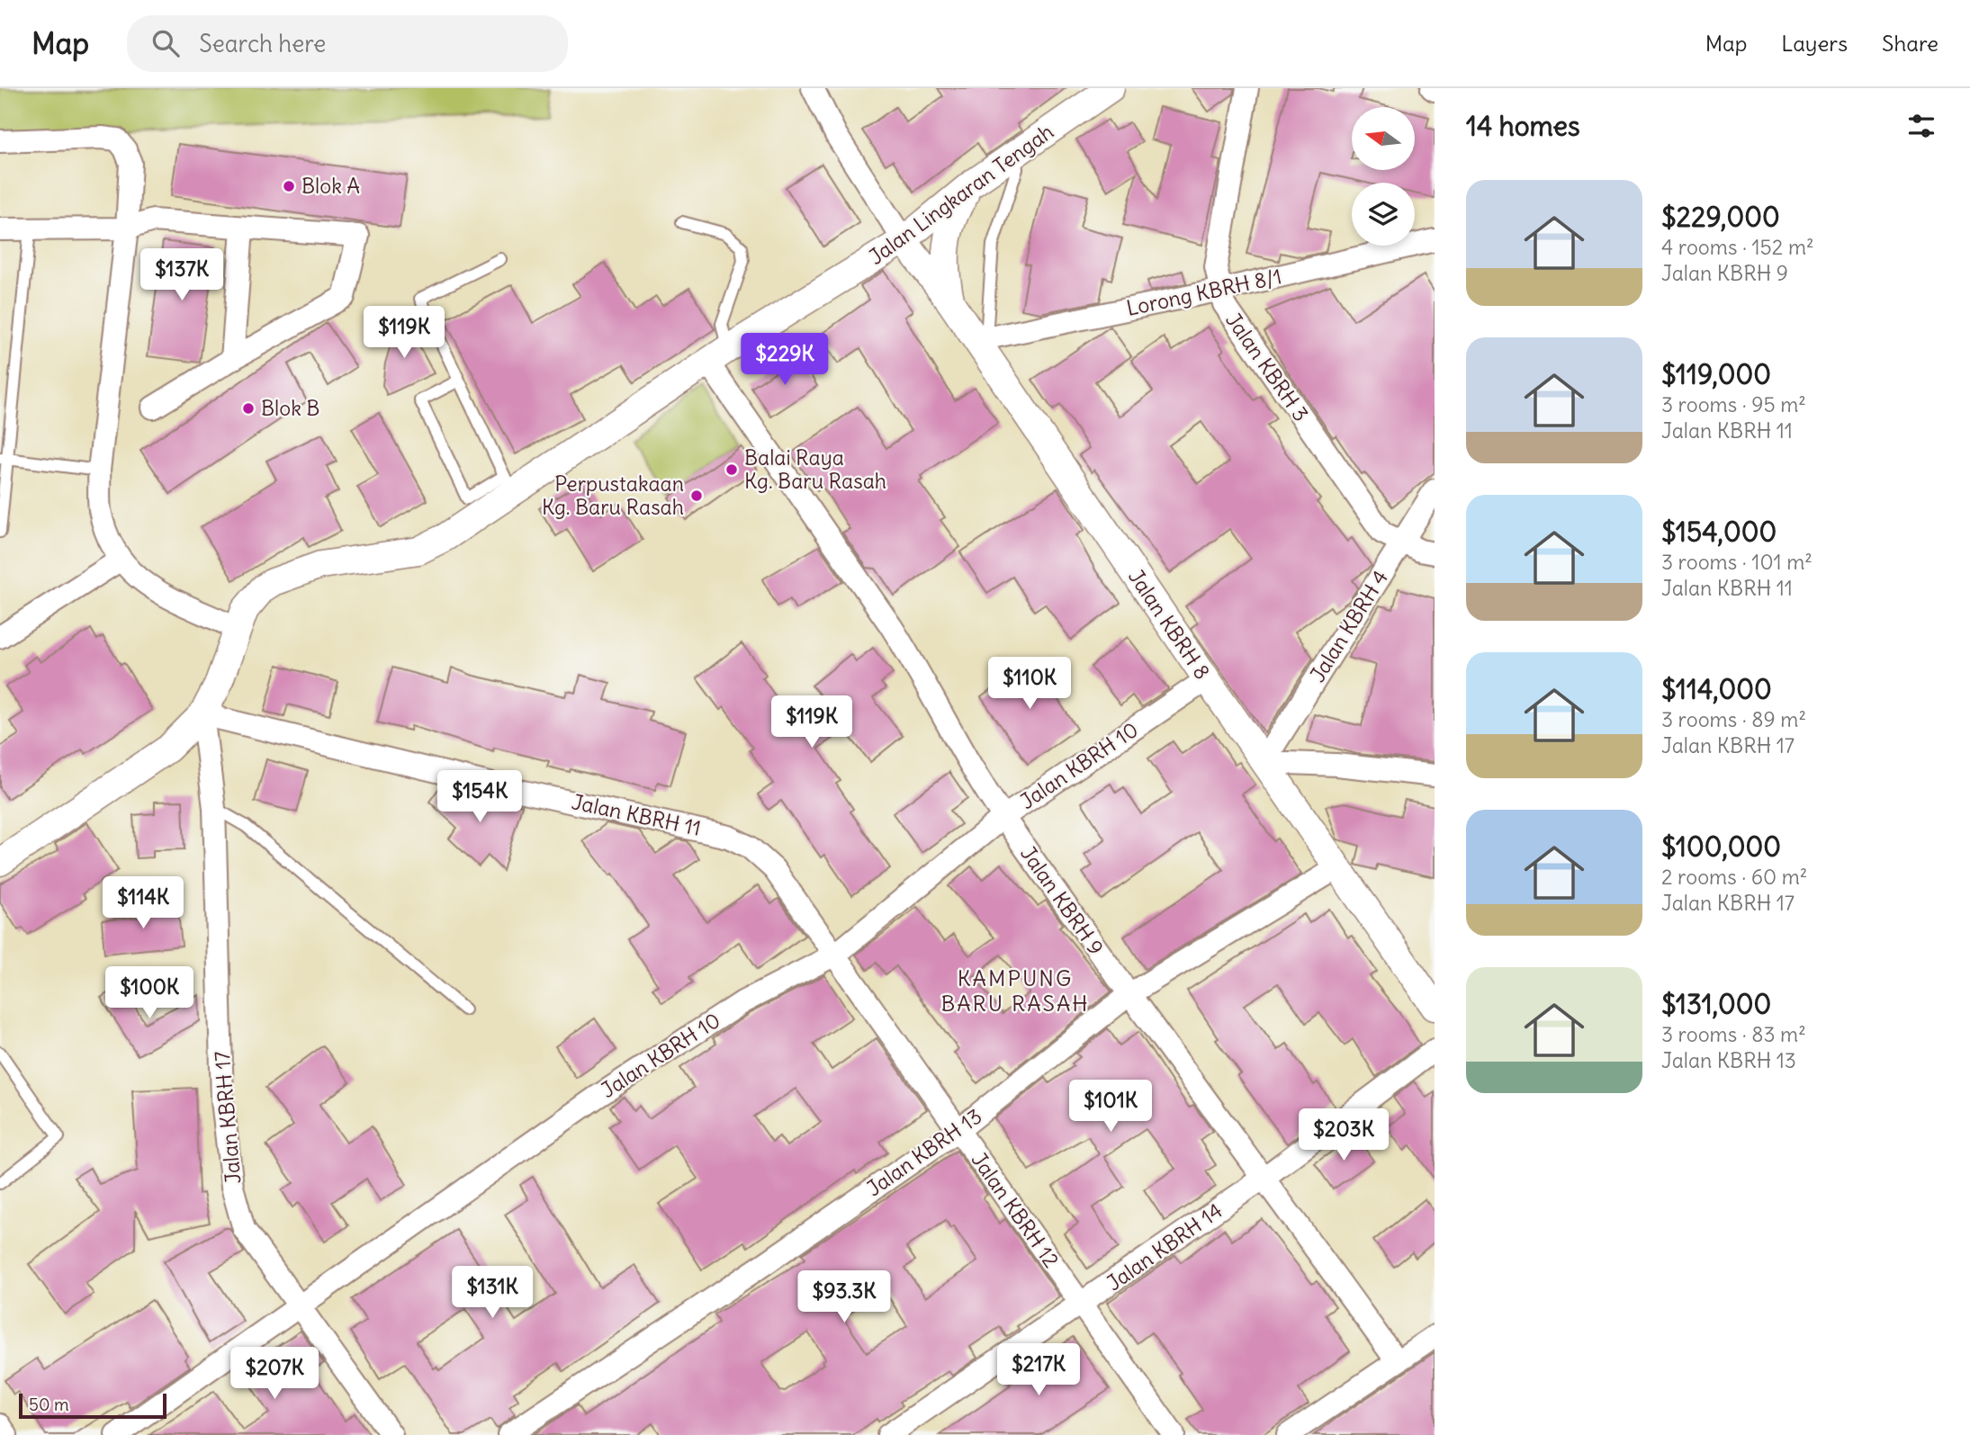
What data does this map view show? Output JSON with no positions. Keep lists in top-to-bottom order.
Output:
{
  "streets": {
    "street": [
      "Jalan Lingkaran Tengah",
      "Lorong KBRH 8/1",
      "Jalan KBRH 3",
      "Jalan KBRH 8",
      "Jalan KBRH 4",
      "Jalan KBRH 10",
      "Jalan KBRH 11",
      "Jalan KBRH 9",
      "Jalan KBRH 17",
      "Jalan KBRH 13",
      "Jalan KBRH 12",
      "Jalan KBRH 14"
    ]
  },
  "crossings": [
    ["Jalan Lingkaran Tengah", "Jalan KBRH 8"],
    ["Jalan Lingkaran Tengah", "Jalan KBRH 11"],
    ["Jalan Lingkaran Tengah", "Jalan KBRH 9"],
    ["Jalan Lingkaran Tengah", "Jalan KBRH 17"],
    ["Lorong KBRH 8/1", "Jalan KBRH 3"],
    ["Lorong KBRH 8/1", "Jalan KBRH 8"],
    ["Jalan KBRH 3", "Jalan KBRH 4"],
    ["Jalan KBRH 8", "Jalan KBRH 4"],
    ["Jalan KBRH 8", "Jalan KBRH 10"],
    ["Jalan KBRH 8", "Jalan KBRH 13"],
    ["Jalan KBRH 10", "Jalan KBRH 11"],
    ["Jalan KBRH 10", "Jalan KBRH 9"],
    ["Jalan KBRH 10", "Jalan KBRH 17"],
    ["Jalan KBRH 10", "Jalan KBRH 12"],
    ["Jalan KBRH 11", "Jalan KBRH 17"],
    ["Jalan KBRH 11", "Jalan KBRH 12"],
    ["Jalan KBRH 9", "Jalan KBRH 13"],
    ["Jalan KBRH 9", "Jalan KBRH 14"],
    ["Jalan KBRH 13", "Jalan KBRH 12"],
    ["Jalan KBRH 12", "Jalan KBRH 14"]
  ],
  "districts": ["KAMPUNG BARU RASAH"],
  "places": [
    "Blok A",
    "Blok B",
    "Balai Raya Kg. Baru Rasah",
    "Perpustakaan Kg. Baru Rasah"
  ],
  "scale_bar": "50 m",
  "north": "left",
  "page": {
    "header": "Map",
    "search": "Search here",
    "nav": ["Map", "Layers", "Share"],
    "heading": "14 homes",
    "list": [
      {
        "name": "$229,000",
        "note": "4 rooms · 152 m² · Jalan KBRH 9"
      },
      {
        "name": "$119,000",
        "note": "3 rooms · 95 m² · Jalan KBRH 11"
      },
      {
        "name": "$154,000",
        "note": "3 rooms · 101 m² · Jalan KBRH 11"
      },
      {
        "name": "$114,000",
        "note": "3 rooms · 89 m² · Jalan KBRH 17"
      },
      {
        "name": "$100,000",
        "note": "2 rooms · 60 m² · Jalan KBRH 17"
      },
      {
        "name": "$131,000",
        "note": "3 rooms · 83 m² · Jalan KBRH 13"
      }
    ],
    "price": [
      "$137K",
      "$119K",
      "$229K",
      "$110K",
      "$119K",
      "$154K",
      "$114K",
      "$100K",
      "$101K",
      "$203K",
      "$131K",
      "$93.3K",
      "$217K",
      "$207K"
    ],
    "scale": "50 m"
  }
}
